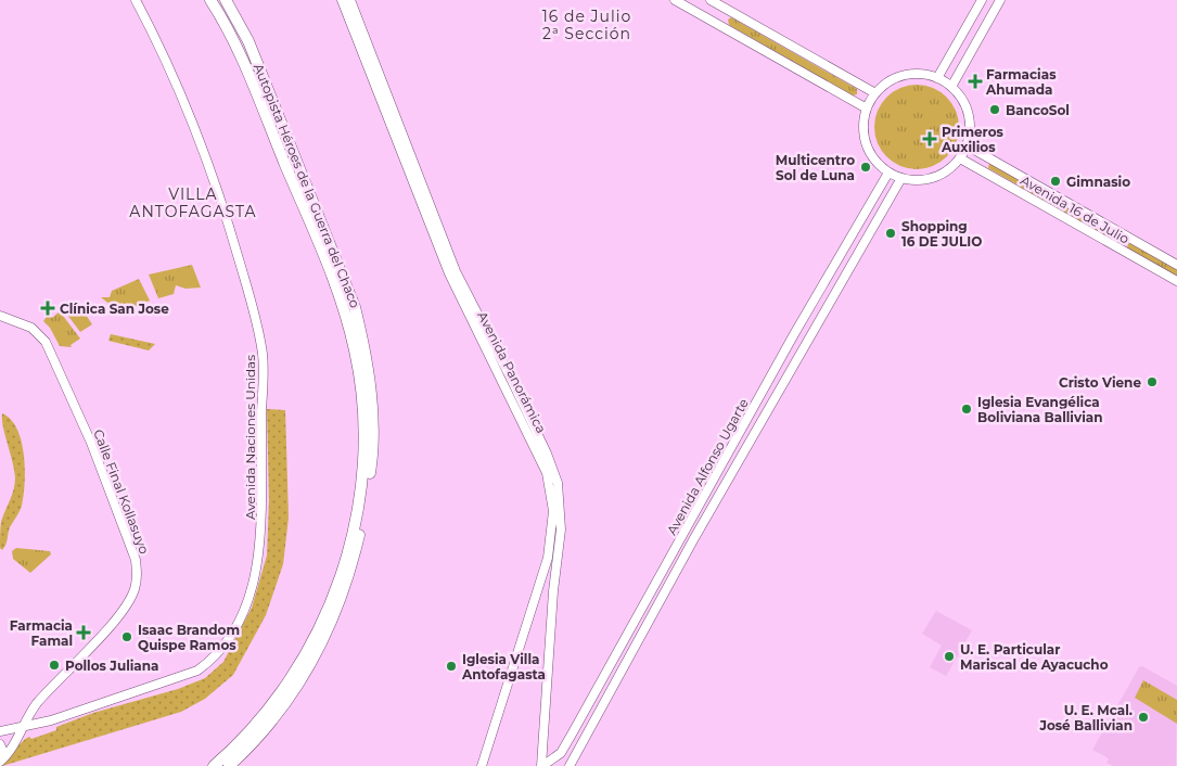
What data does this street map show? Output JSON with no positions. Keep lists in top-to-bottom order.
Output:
{
  "streets": {
    "highway": ["Autopista Héroes de la Guerra del Chaco"],
    "street": [
      "Avenida 16 de Julio",
      "Avenida Panorámica",
      "Avenida Naciones Unidas",
      "Avenida Alfonso Ugarte",
      "Calle Final Kollasuyo"
    ]
  },
  "crossings": [
    ["Avenida 16 de Julio", "Avenida Alfonso Ugarte"],
    ["Avenida Panorámica", "Avenida Alfonso Ugarte"],
    ["Avenida Naciones Unidas", "Calle Final Kollasuyo"]
  ],
  "districts": ["16 de Julio 2ª Sección", "VILLA ANTOFAGASTA"],
  "places": {
    "health": [
      "Farmacias Ahumada",
      "Primeros Auxilios",
      "Clínica San Jose",
      "Farmacia Famal"
    ],
    "other": [
      "BancoSol",
      "Multicentro Sol de Luna",
      "Gimnasio",
      "Shopping 16 DE JULIO",
      "Cristo Viene",
      "Iglesia Evangélica Boliviana Ballivian",
      "Isaac Brandom Quispe Ramos",
      "U. E. Particular Mariscal de Ayacucho",
      "Pollos Juliana",
      "Iglesia Villa Antofagasta",
      "U. E. Mcal. José Ballivian"
    ]
  }
}
